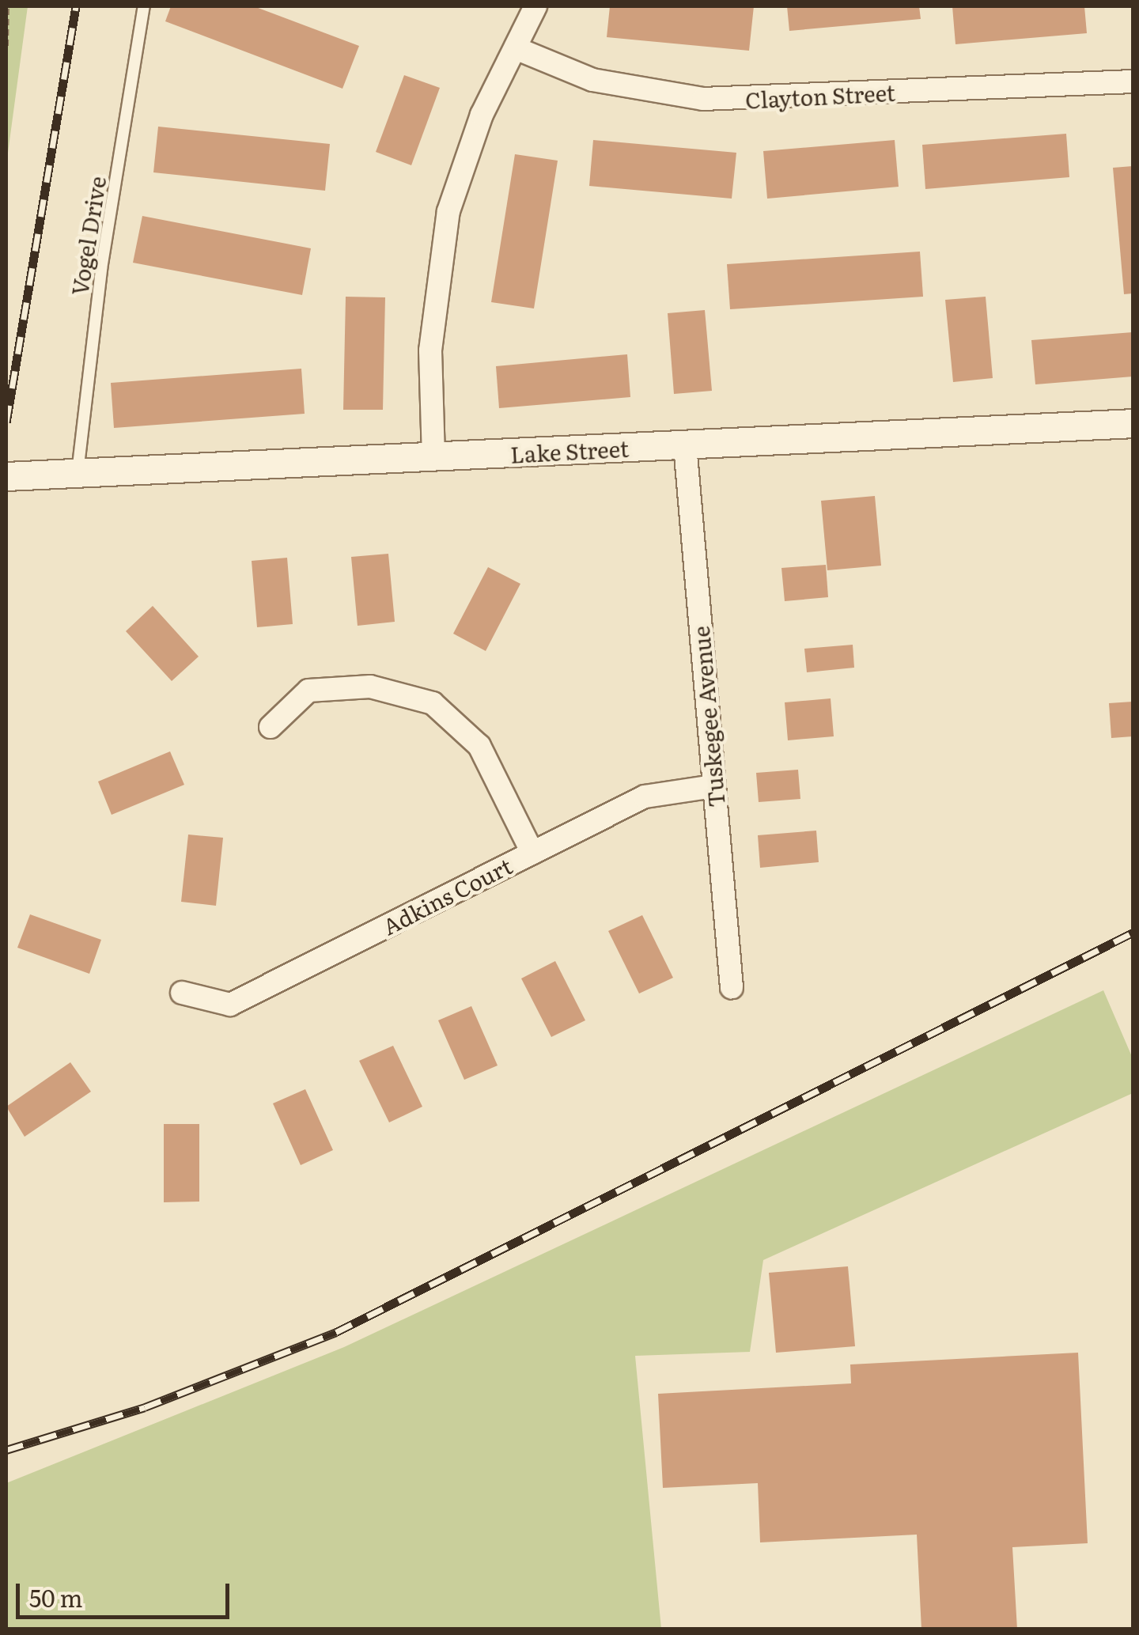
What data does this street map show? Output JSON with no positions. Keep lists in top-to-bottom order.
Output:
{
  "streets": {
    "street": [
      "Clayton Street",
      "Lake Street",
      "Tuskegee Avenue",
      "Adkins Court"
    ],
    "lane": ["Vogel Drive"]
  },
  "crossings": [
    ["Vogel Drive", "Lake Street"],
    ["Lake Street", "Tuskegee Avenue"],
    ["Tuskegee Avenue", "Adkins Court"]
  ],
  "scale_bar": "50 m"
}
